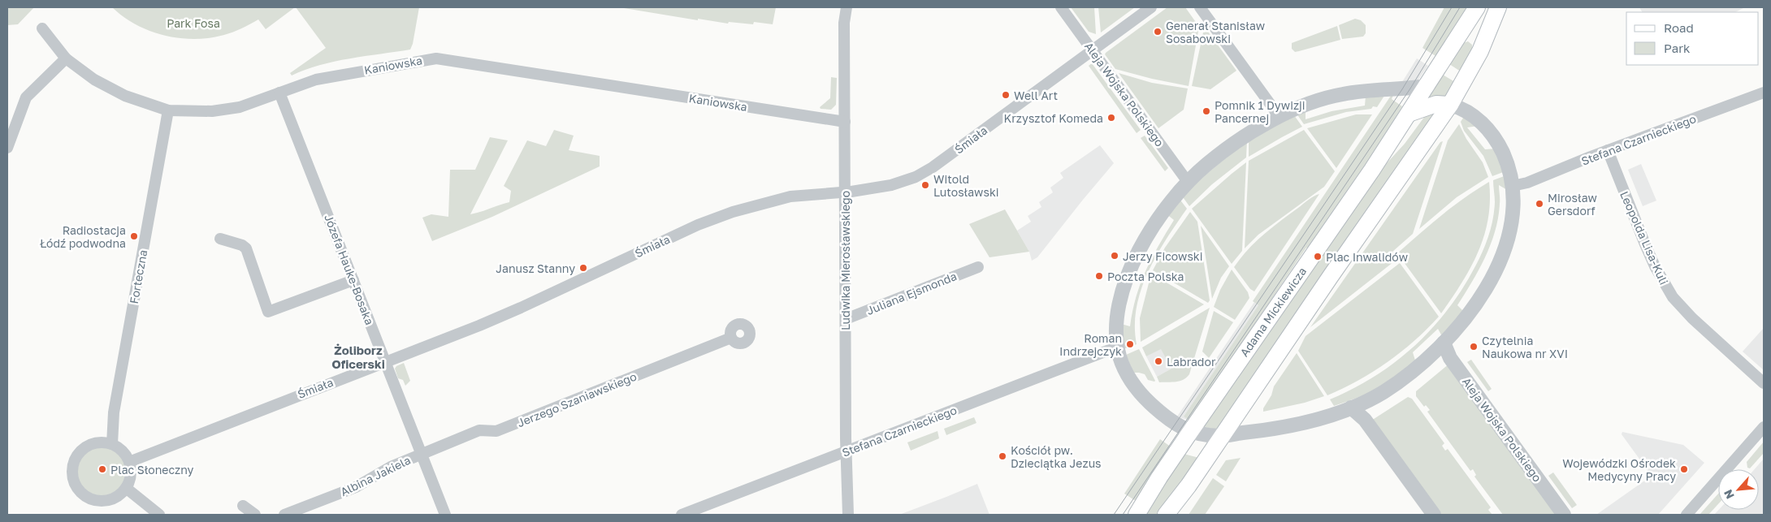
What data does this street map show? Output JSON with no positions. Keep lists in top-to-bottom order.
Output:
{
  "streets": {
    "main road": ["Adama Mickiewicza"],
    "street": [
      "Kaniowska",
      "Aleja Wojska Polskiego",
      "Śmiała",
      "Stefana Czarnieckiego",
      "Leopolda Lisa-Kuli",
      "Ludwika Mierosławskiego",
      "Józefa Hauke-Bosaka",
      "Forteczna",
      "Juliana Ejsmonda",
      "Jerzego Szaniawskiego",
      "Albina Jakiela"
    ]
  },
  "crossings": [
    ["Kaniowska", "Ludwika Mierosławskiego"],
    ["Kaniowska", "Józefa Hauke-Bosaka"],
    ["Kaniowska", "Forteczna"],
    ["Aleja Wojska Polskiego", "Śmiała"],
    ["Śmiała", "Ludwika Mierosławskiego"],
    ["Śmiała", "Józefa Hauke-Bosaka"],
    ["Śmiała", "Forteczna"],
    ["Stefana Czarnieckiego", "Leopolda Lisa-Kuli"],
    ["Stefana Czarnieckiego", "Ludwika Mierosławskiego"],
    ["Ludwika Mierosławskiego", "Juliana Ejsmonda"],
    ["Józefa Hauke-Bosaka", "Jerzego Szaniawskiego"],
    ["Józefa Hauke-Bosaka", "Albina Jakiela"],
    ["Jerzego Szaniawskiego", "Albina Jakiela"]
  ],
  "districts": ["Żoliborz Oficerski"],
  "parks": ["Park Fosa"],
  "places": [
    "Generał Stanisław Sosabowski",
    "Well Art",
    "Pomnik 1 Dywizji Pancernej",
    "Krzysztof Komeda",
    "Witold Lutosławski",
    "Mirosław Gersdorf",
    "Radiostacja Łódź podwodna",
    "Jerzy Ficowski",
    "Plac Inwalidów",
    "Janusz Stanny",
    "Poczta Polska",
    "Roman Indrzejczyk",
    "Czytelnia Naukowa nr XVI",
    "Labrador",
    "Kościół pw. Dzieciątka Jezus",
    "Plac Słoneczny",
    "Wojewódzki Ośrodek Medycyny Pracy"
  ],
  "legend": ["Road", "Park"],
  "north": "bottom left"
}
